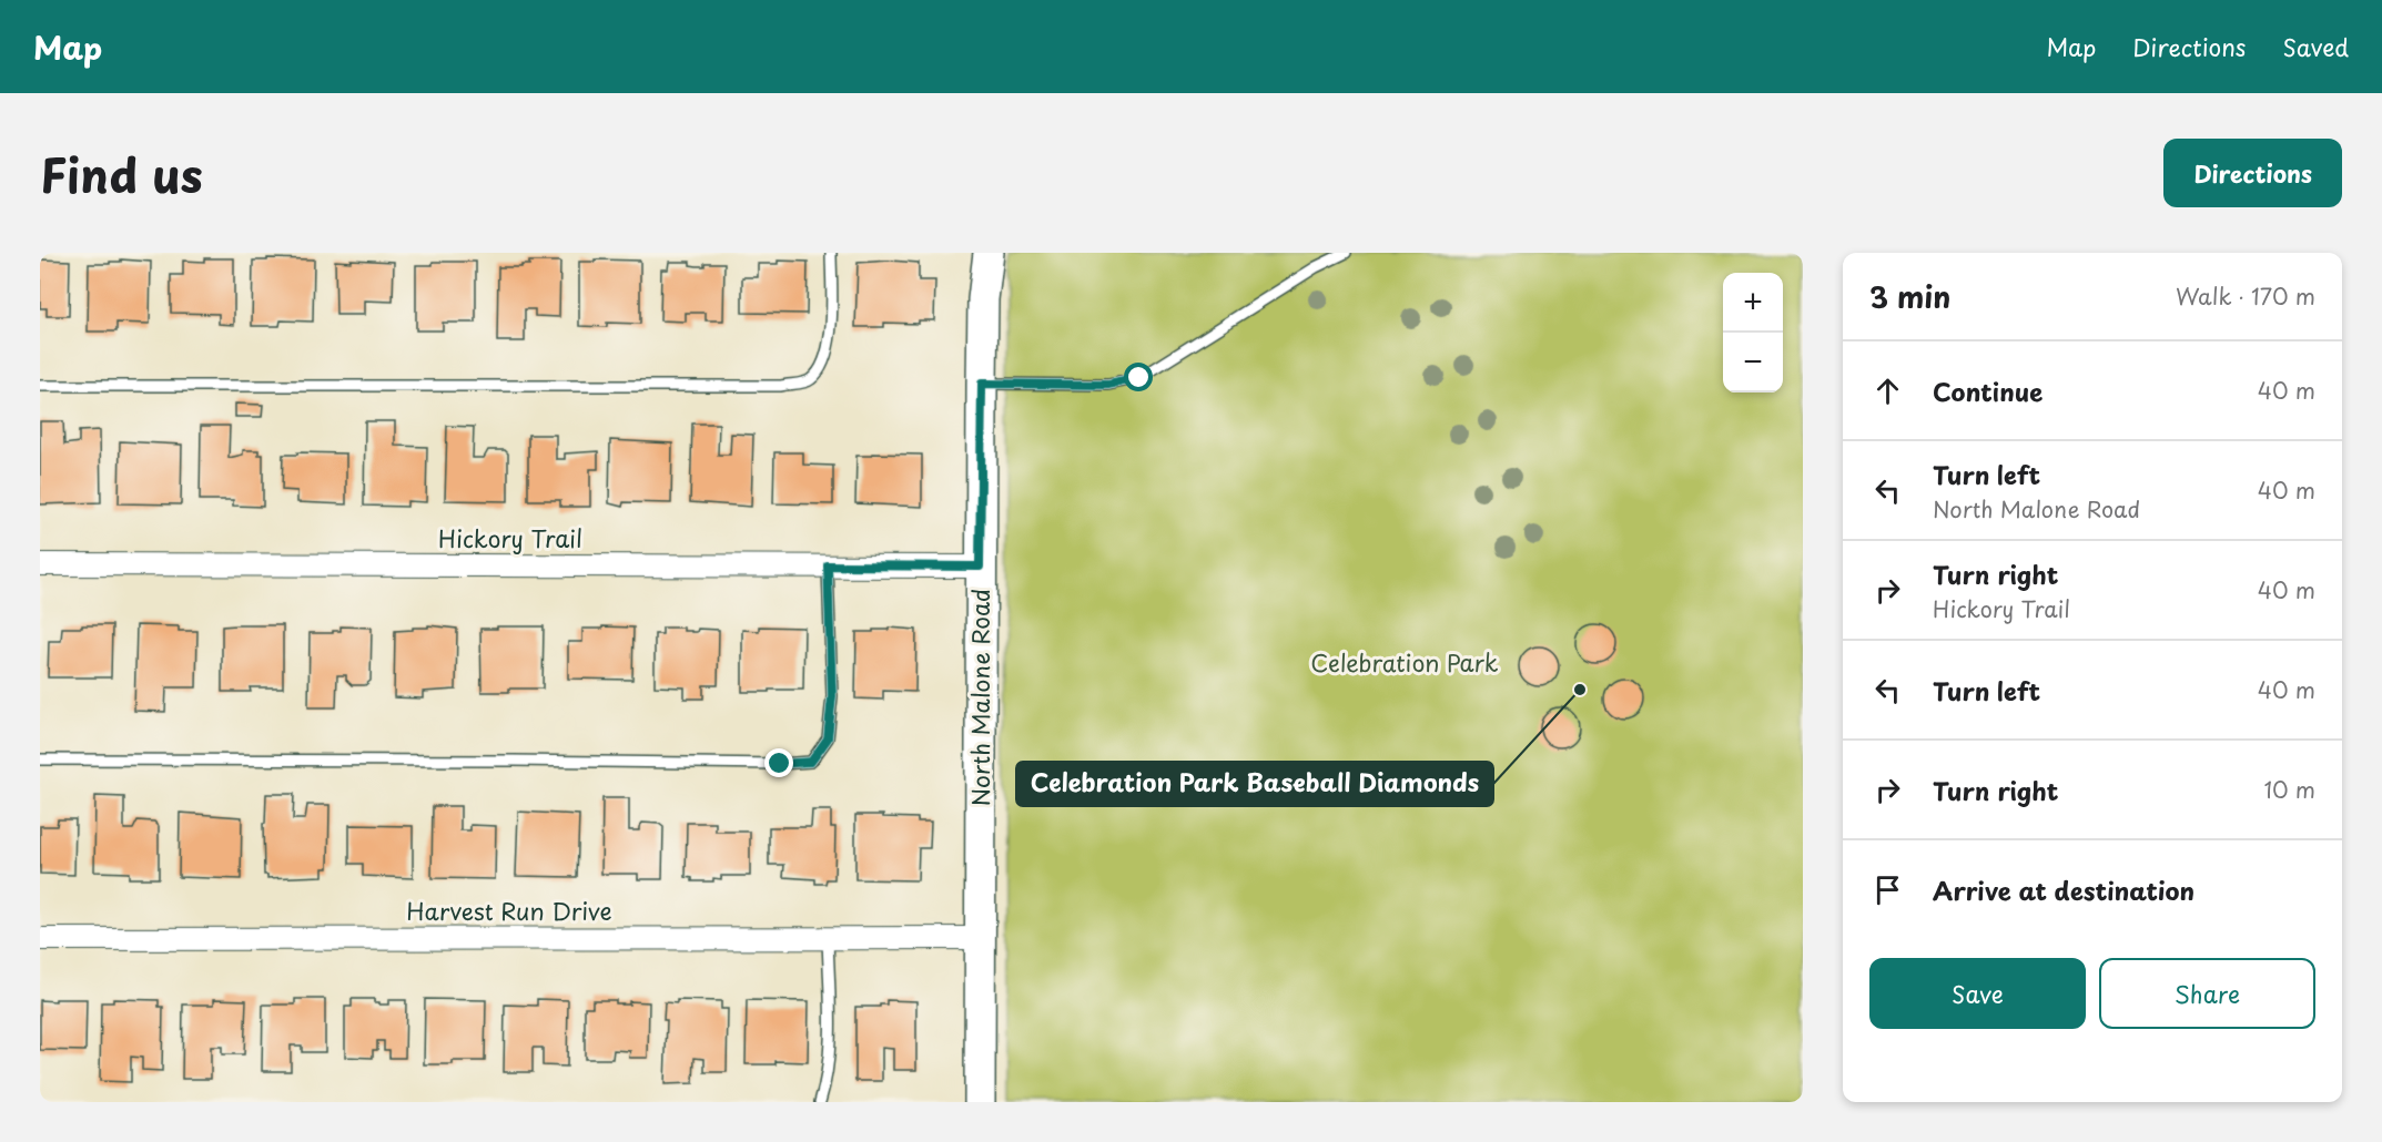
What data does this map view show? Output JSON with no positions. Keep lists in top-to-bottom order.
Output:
{
  "streets": {
    "street": ["Hickory Trail", "North Malone Road", "Harvest Run Drive"]
  },
  "crossings": [
    ["Hickory Trail", "North Malone Road"],
    ["North Malone Road", "Harvest Run Drive"]
  ],
  "parks": ["Celebration Park"],
  "places": ["Celebration Park Baseball Diamonds"],
  "page": {
    "header": "Map",
    "nav": ["Map", "Directions", "Saved"],
    "title": "Find us",
    "buttons": [
      "Directions",
      ["Save", "Share"]
    ],
    "heading": ["3 min", "Walk · 170 m"],
    "map_buttons": ["+", "−"],
    "list": [
      ["Continue", "40 m"],
      ["Turn left", "North Malone Road", "40 m"],
      ["Turn right", "Hickory Trail", "40 m"],
      ["Turn left", "40 m"],
      ["Turn right", "10 m"],
      "Arrive at destination"
    ]
  }
}
